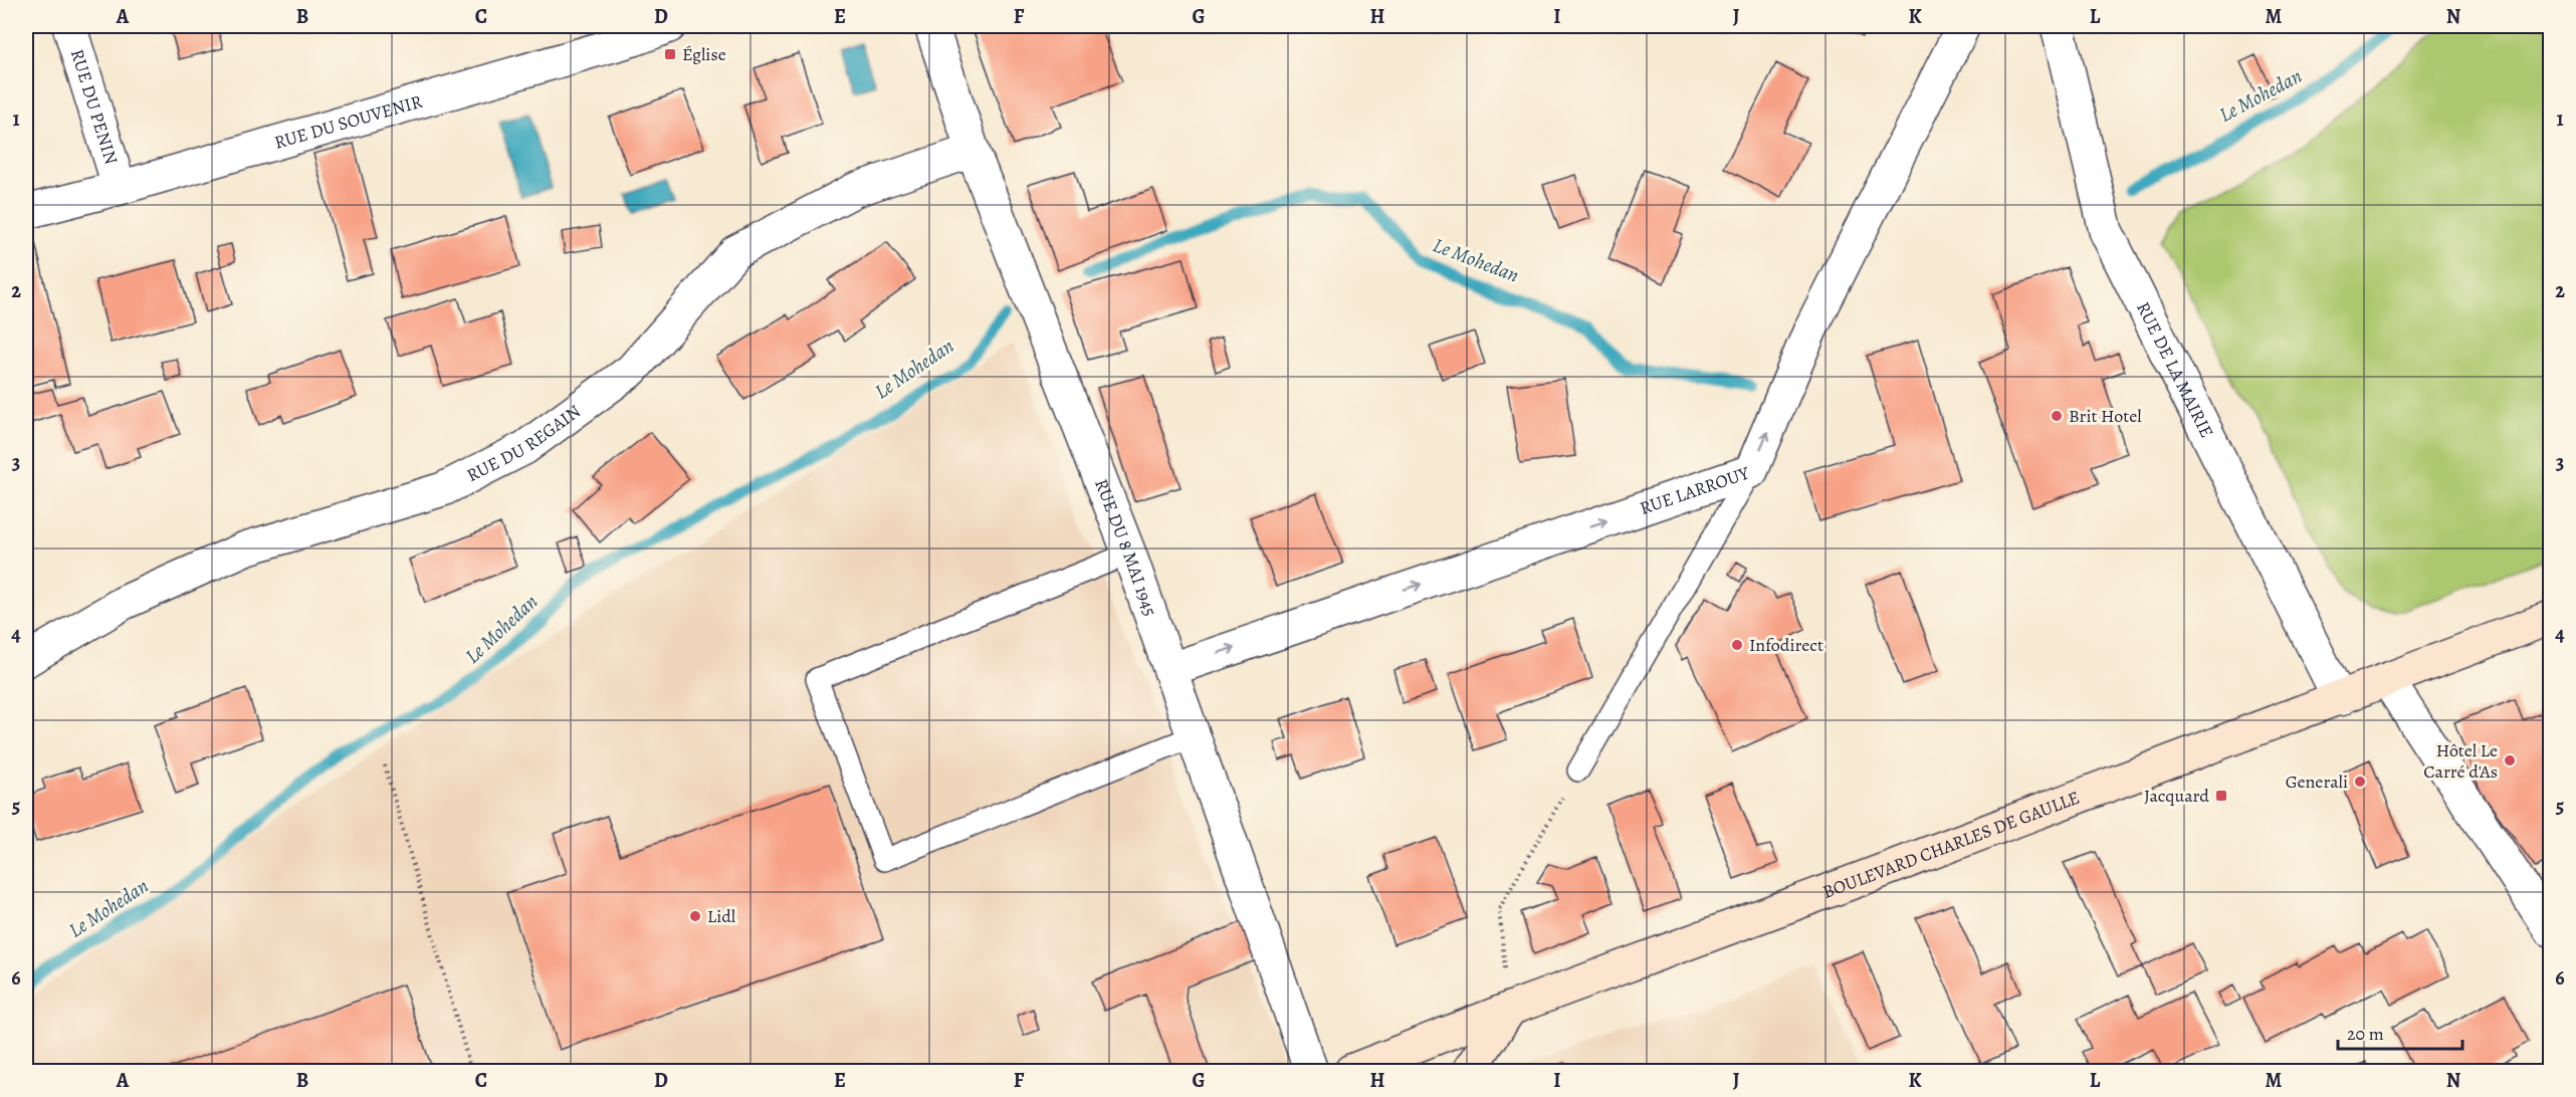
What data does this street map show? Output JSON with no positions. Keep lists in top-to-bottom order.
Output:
{
  "streets": {
    "main road": ["BOULEVARD CHARLES DE GAULLE"],
    "street": [
      "RUE DU PENIN",
      "RUE DU SOUVENIR",
      "RUE DE LA MAIRIE",
      "RUE DU REGAIN",
      "RUE LARROUY",
      "RUE DU 8 MAI 1945"
    ]
  },
  "crossings": [
    ["RUE DU PENIN", "RUE DU SOUVENIR"],
    ["RUE DE LA MAIRIE", "BOULEVARD CHARLES DE GAULLE"],
    ["RUE DU REGAIN", "RUE DU 8 MAI 1945"],
    ["RUE LARROUY", "RUE DU 8 MAI 1945"]
  ],
  "one_way": ["RUE LARROUY"],
  "water": ["Le Mohedan"],
  "places": {
    "transit": ["Église", "Jacquard"],
    "other": [
      "Brit Hotel",
      "Infodirect",
      "Hôtel Le Carré d'As",
      "Generali",
      "Lidl"
    ]
  },
  "scale_bar": "20 m",
  "grid": {
    "columns": [
      "A",
      "B",
      "C",
      "D",
      "E",
      "F",
      "G",
      "H",
      "I",
      "J",
      "K",
      "L",
      "M",
      "N"
    ],
    "rows": [
      "1",
      "2",
      "3",
      "4",
      "5",
      "6"
    ]
  }
}
